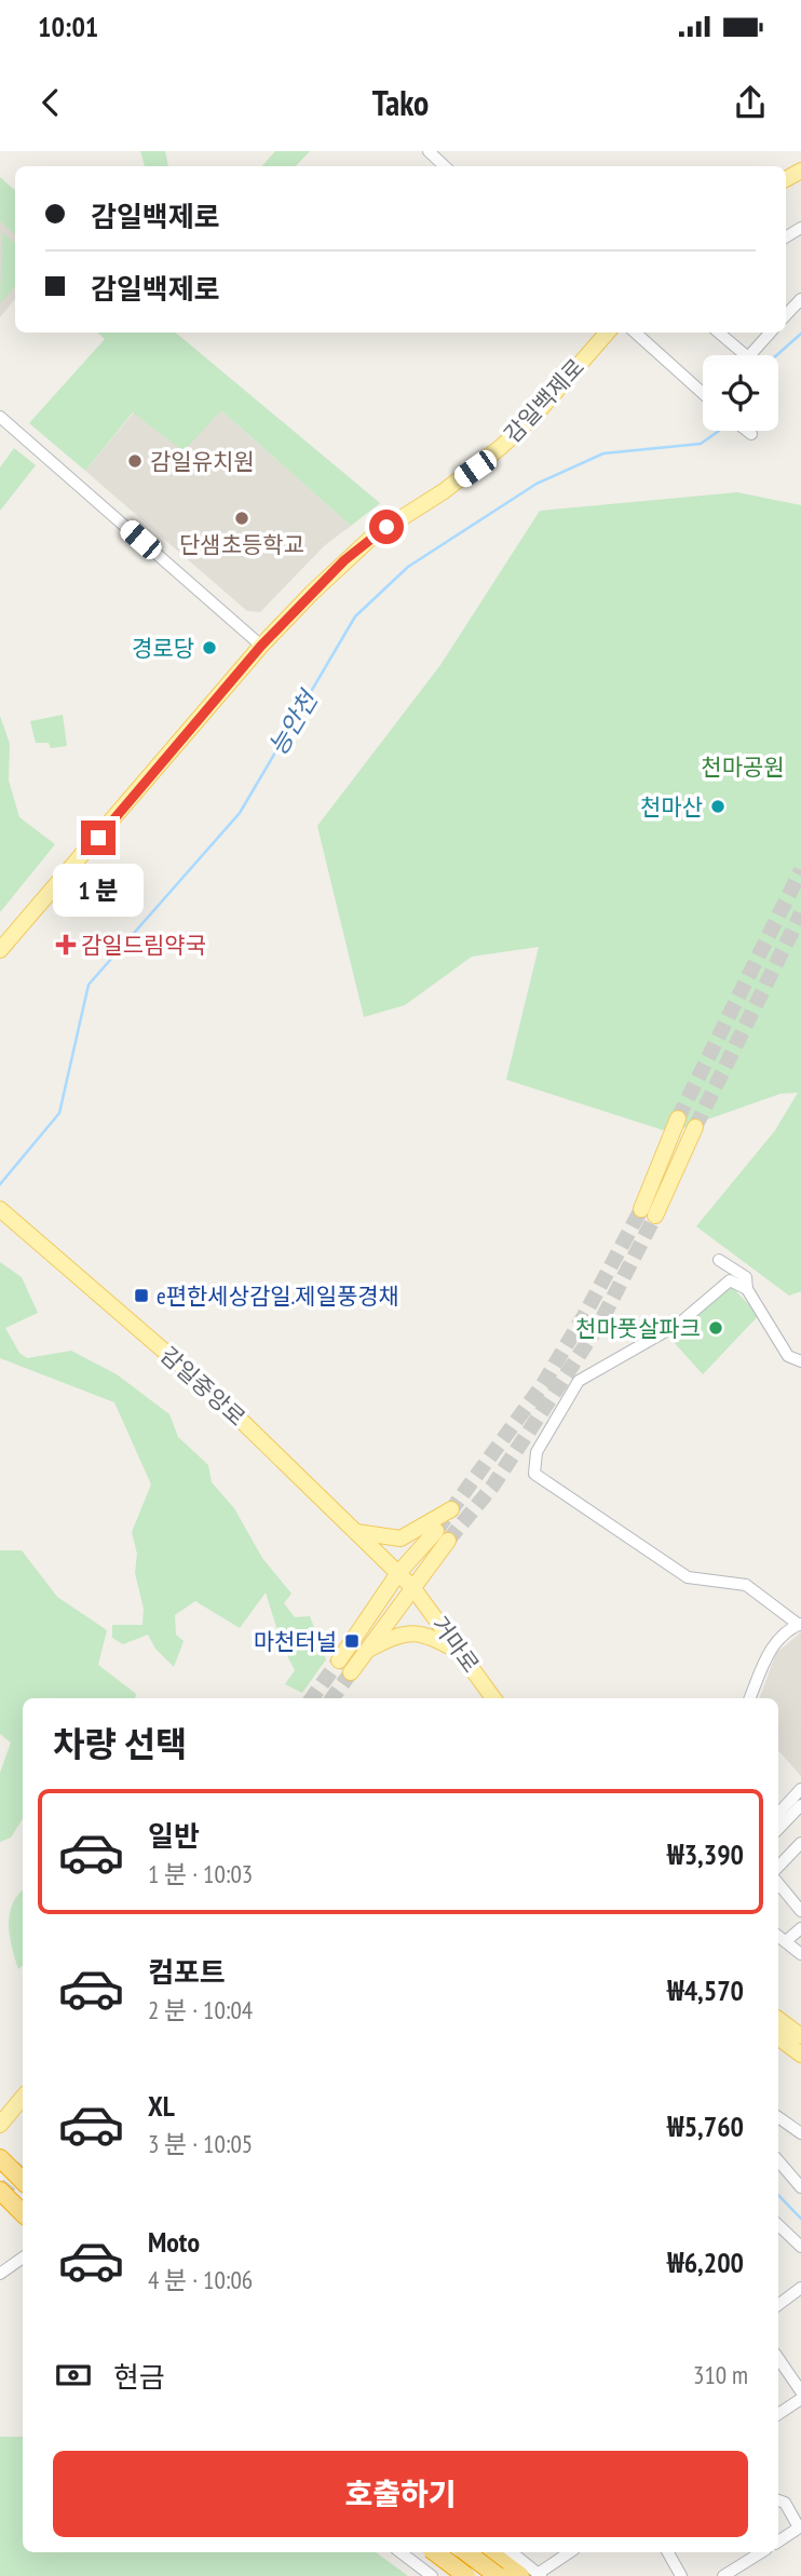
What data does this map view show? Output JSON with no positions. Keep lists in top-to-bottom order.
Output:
{
  "streets": {
    "main road": ["감일백제로", "감일중앙로", "거마로"]
  },
  "crossings": [
    ["감일중앙로", "거마로"]
  ],
  "water": ["능안천"],
  "parks": ["천마공원"],
  "places": {
    "other": [
      "감일유치원",
      "단샘초등학교",
      "경로당",
      "천마산",
      "천마풋살파크"
    ],
    "health": ["감일드림약국"],
    "transit": ["e편한세상감일.제일풍경채", "마천터널"]
  },
  "page": {
    "status": "10:01",
    "header": "Tako",
    "banner": ["감일백제로", "감일백제로"],
    "bubble": "1 분",
    "heading": "차량 선택",
    "list": [
      {
        "name": "일반",
        "note": "1 분 · 10:03",
        "value": "₩3,390"
      },
      {
        "name": "컴포트",
        "note": "2 분 · 10:04",
        "value": "₩4,570"
      },
      {
        "name": "XL",
        "note": "3 분 · 10:05",
        "value": "₩5,760"
      },
      {
        "name": "Moto",
        "note": "4 분 · 10:06",
        "value": "₩6,200"
      }
    ],
    "pay": ["현금", "310 m"],
    "buttons": "호출하기"
  }
}
